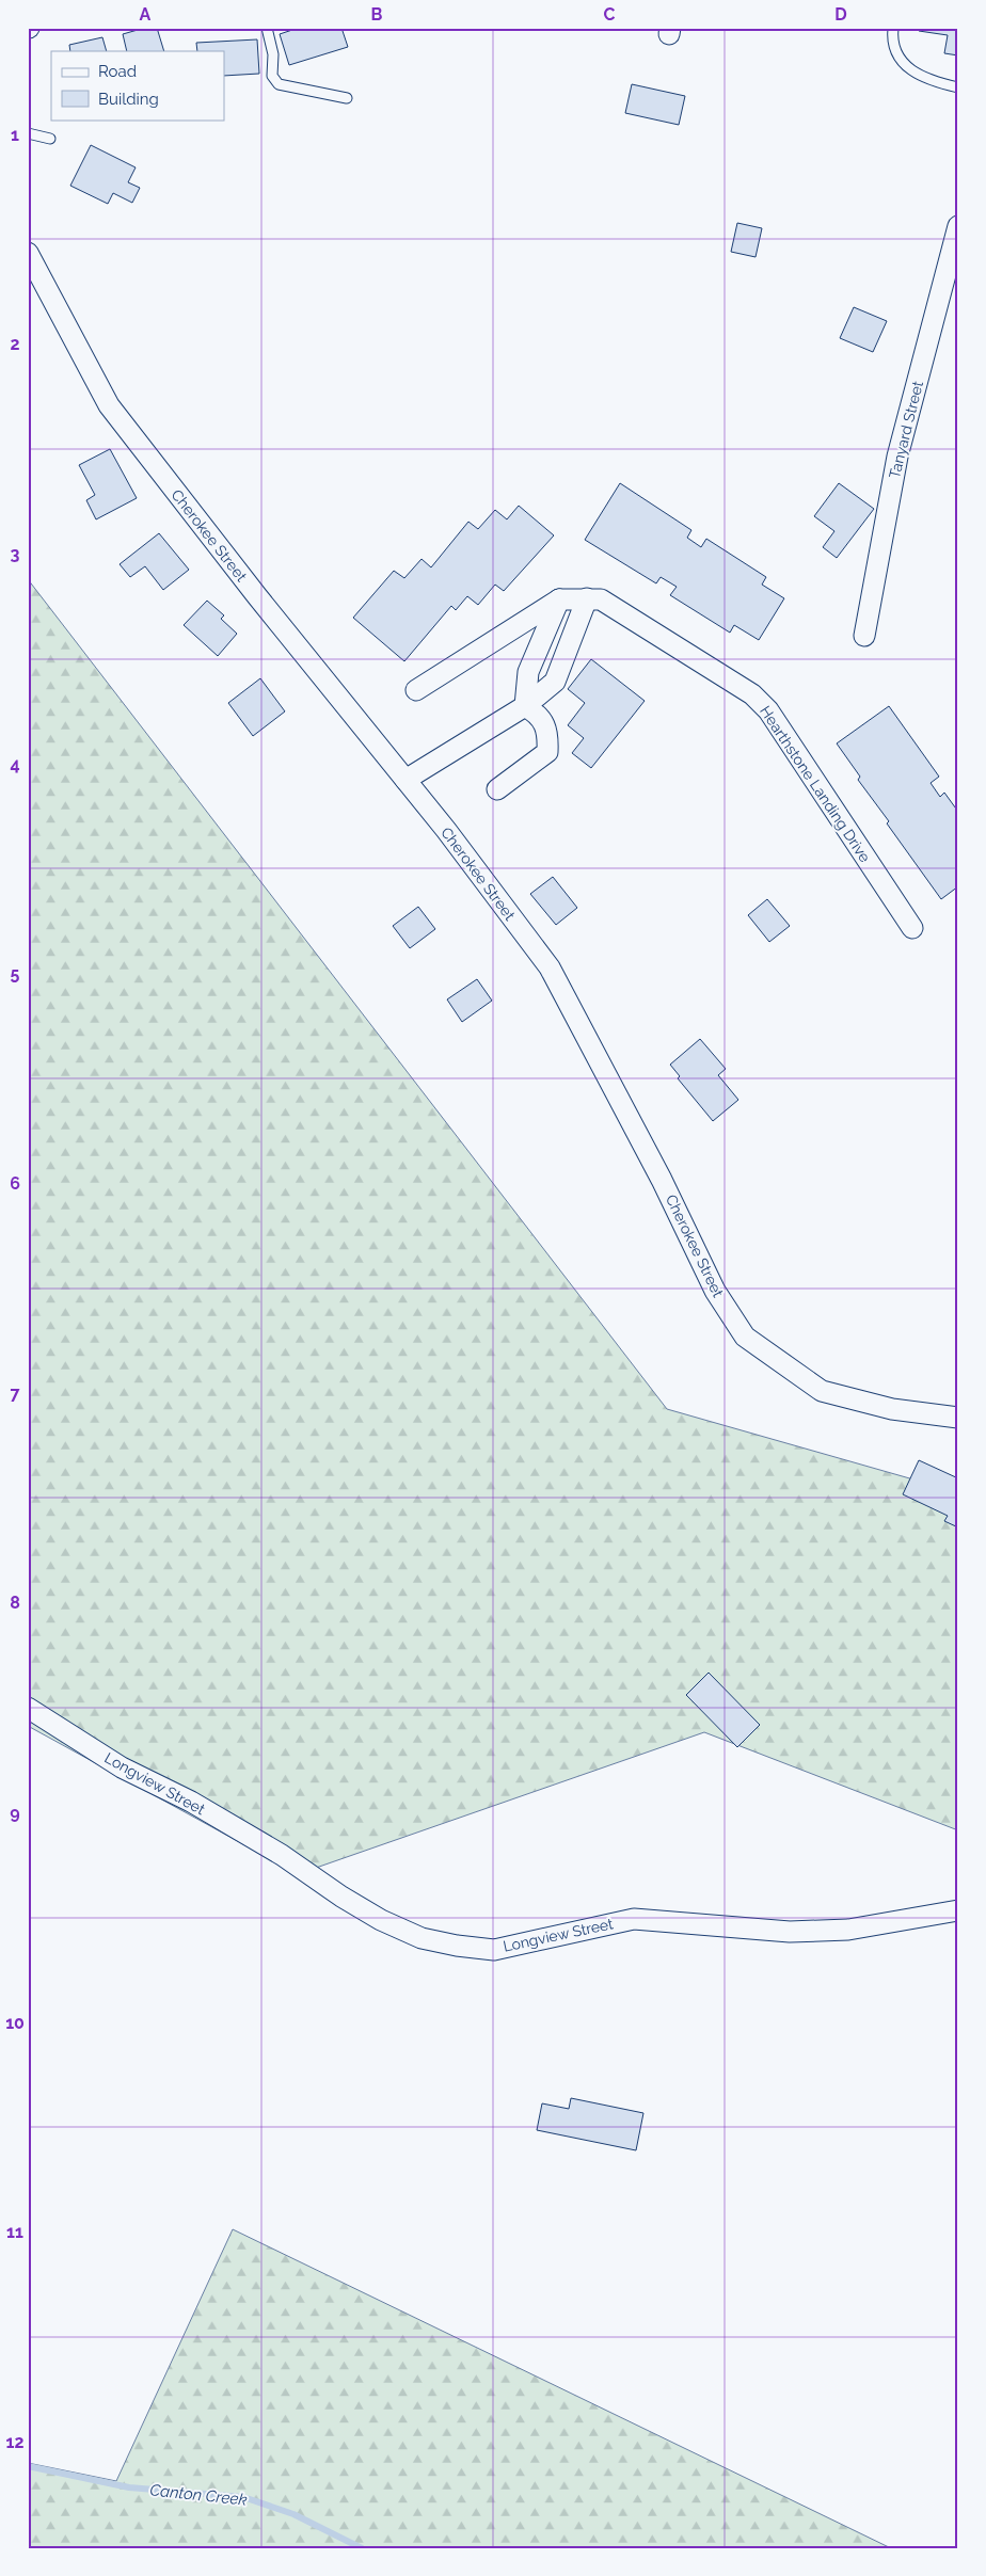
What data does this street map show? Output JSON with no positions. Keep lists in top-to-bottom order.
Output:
{
  "streets": {
    "street": [
      "Tanyard Street",
      "Cherokee Street",
      "Hearthstone Landing Drive",
      "Longview Street"
    ]
  },
  "water": ["Canton Creek"],
  "legend": ["Road", "Building"],
  "grid": {
    "columns": [
      "A",
      "B",
      "C",
      "D"
    ],
    "rows": [
      "1",
      "2",
      "3",
      "4",
      "5",
      "6",
      "7",
      "8",
      "9",
      "10",
      "11",
      "12"
    ]
  }
}
